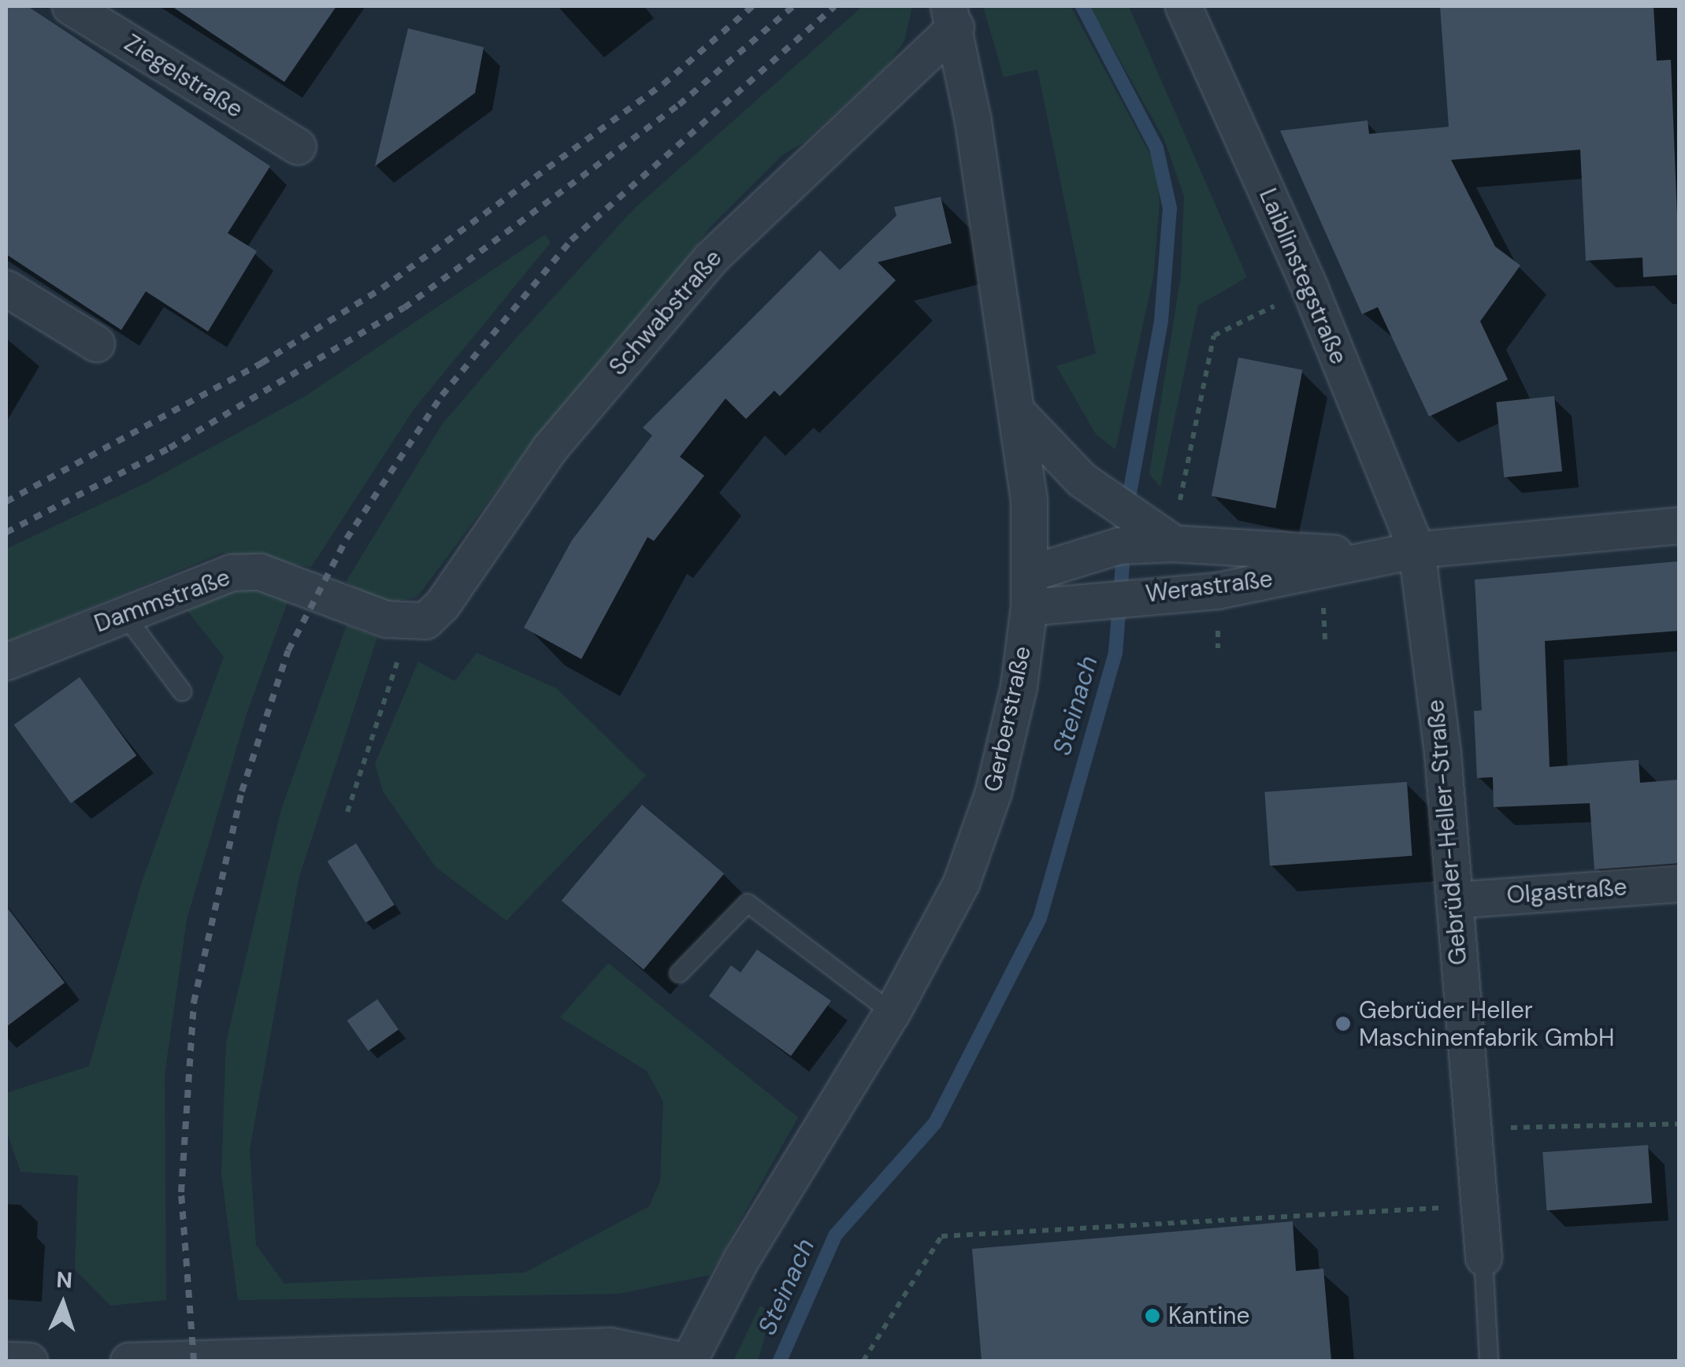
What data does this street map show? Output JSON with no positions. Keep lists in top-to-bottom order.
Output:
{
  "streets": {
    "street": [
      "Ziegelstraße",
      "Laiblinstegstraße",
      "Schwabstraße",
      "Werastraße",
      "Dammstraße",
      "Gerberstraße",
      "Gebrüder-Heller-Straße",
      "Olgastraße"
    ]
  },
  "crossings": [
    ["Laiblinstegstraße", "Werastraße"],
    ["Laiblinstegstraße", "Gebrüder-Heller-Straße"],
    ["Schwabstraße", "Dammstraße"],
    ["Schwabstraße", "Gerberstraße"],
    ["Werastraße", "Gerberstraße"],
    ["Werastraße", "Gebrüder-Heller-Straße"],
    ["Gebrüder-Heller-Straße", "Olgastraße"]
  ],
  "water": ["Steinach"],
  "places": ["Gebrüder Heller Maschinenfabrik GmbH", "Kantine"],
  "north": "top"
}
